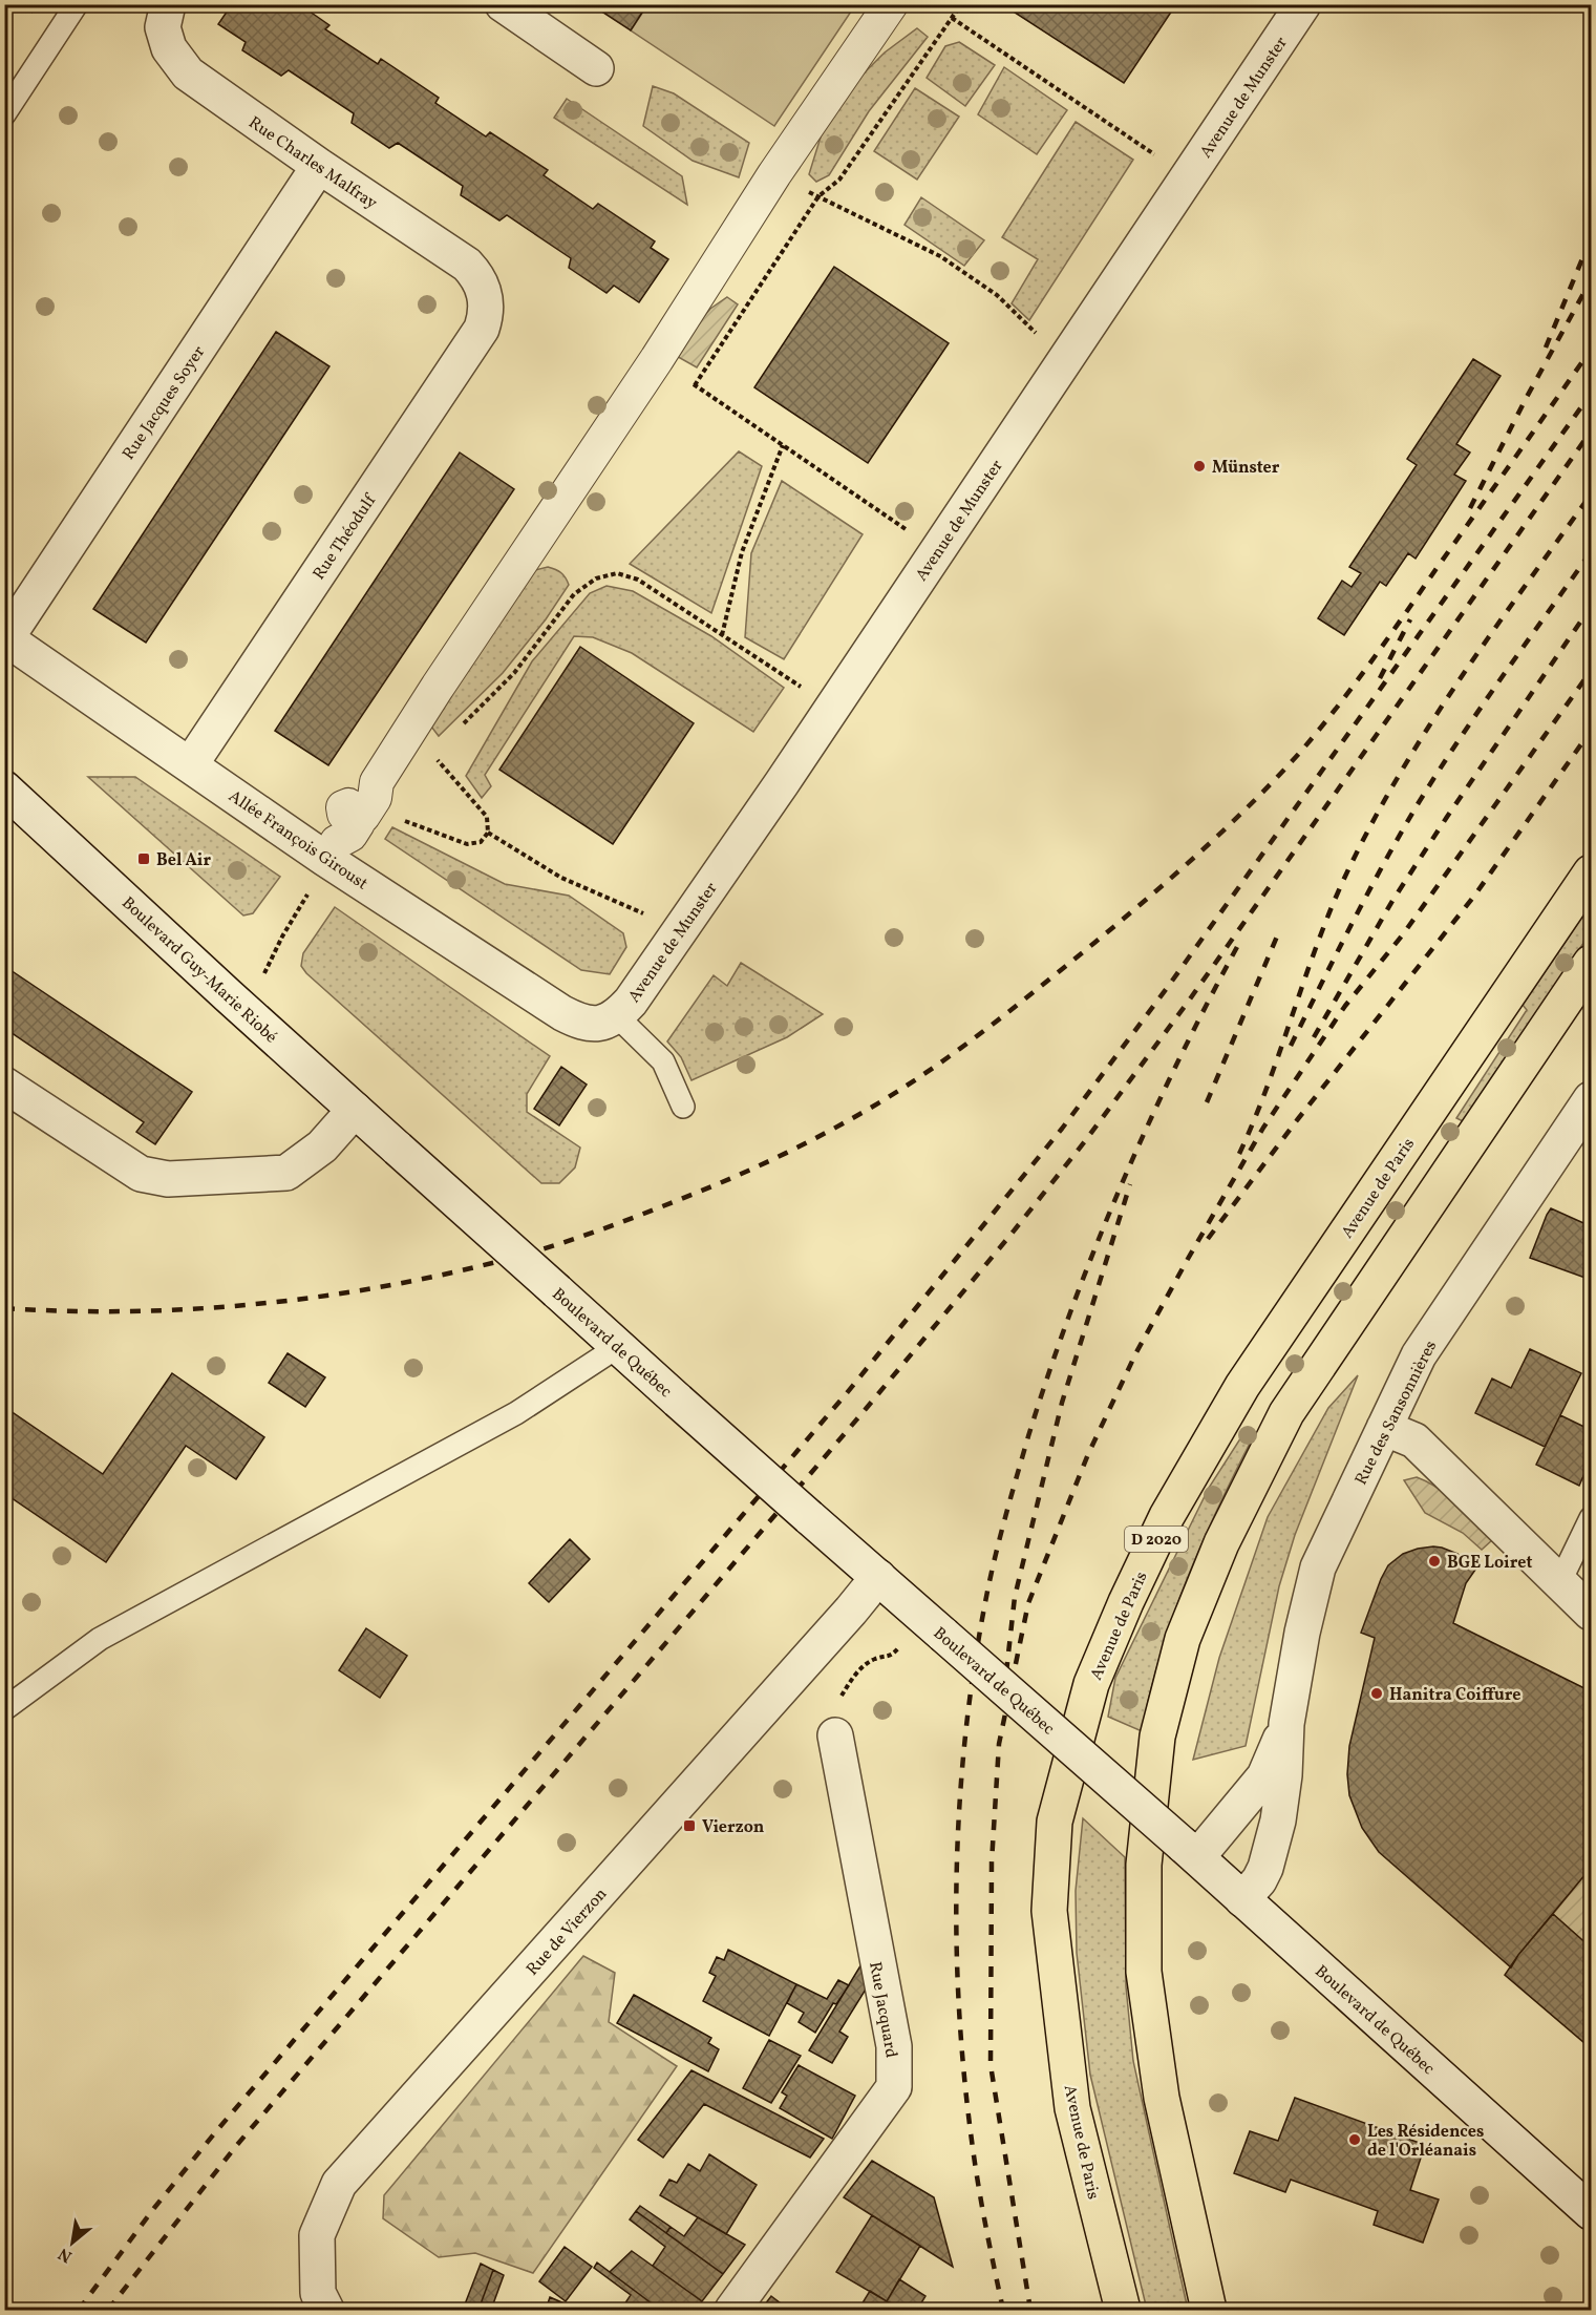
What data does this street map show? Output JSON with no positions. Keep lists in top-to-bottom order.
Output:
{
  "streets": {
    "main road": ["Avenue de Paris", "D 2020"],
    "street": [
      "Avenue de Munster",
      "Rue Charles Malfray",
      "Rue Jacques Soyer",
      "Rue Théodulf",
      "Allée François Giroust",
      "Boulevard Guy-Marie Riobé",
      "Boulevard de Québec",
      "Rue des Sansonnières",
      "Rue de Vierzon",
      "Rue Jacquard"
    ]
  },
  "crossings": [
    ["Avenue de Munster", "Allée François Giroust"],
    ["Rue Charles Malfray", "Rue Jacques Soyer"],
    ["Rue Charles Malfray", "Rue Théodulf"],
    ["Rue Jacques Soyer", "Allée François Giroust"],
    ["Rue Théodulf", "Allée François Giroust"],
    ["Boulevard Guy-Marie Riobé", "Boulevard de Québec"],
    ["Boulevard de Québec", "Rue des Sansonnières"],
    ["Boulevard de Québec", "Rue de Vierzon"]
  ],
  "places": {
    "other": [
      "Münster",
      "BGE Loiret",
      "Hanitra Coiffure",
      "Les Résidences de l'Orléanais"
    ],
    "transit": ["Bel Air", "Vierzon"]
  },
  "north": "bottom left"
}
